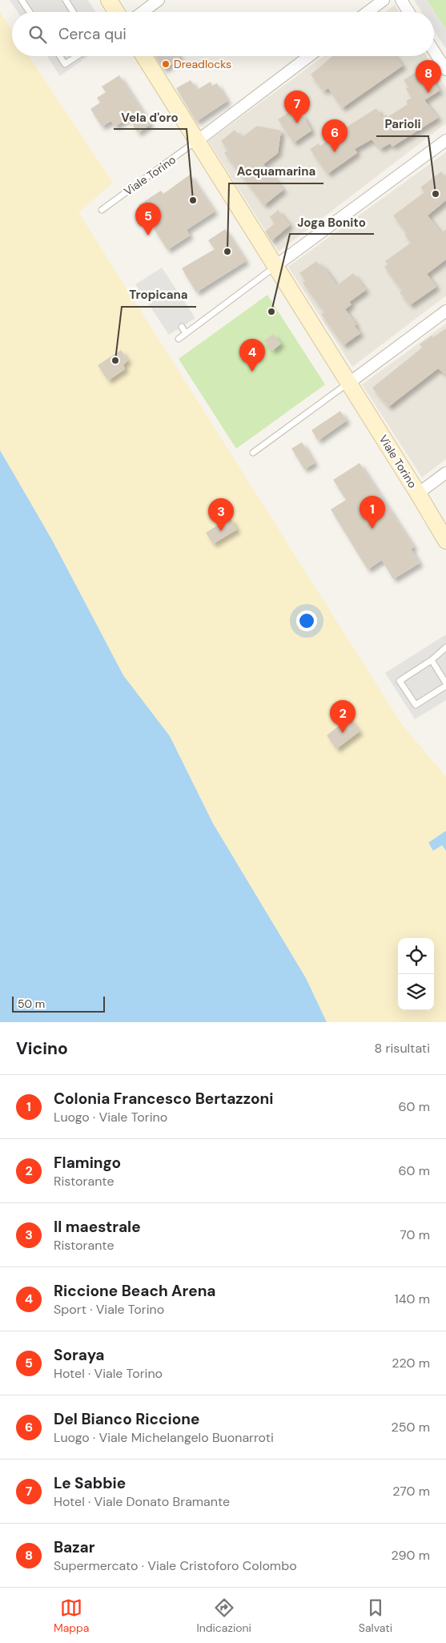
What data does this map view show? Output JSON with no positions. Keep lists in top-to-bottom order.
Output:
{
  "streets": {
    "street": ["Viale Torino"]
  },
  "places": [
    "Dreadlocks",
    "Parioli",
    "Vela d'oro",
    "Acquamarina",
    "Joga Bonito",
    "Tropicana"
  ],
  "scale_bar": "50 m",
  "page": {
    "search": "Cerca qui",
    "pins": [
      "8",
      "7",
      "6",
      "5",
      "4",
      "1",
      "3",
      "2"
    ],
    "scale": "50 m",
    "heading": ["Vicino", "8 risultati"],
    "list": [
      {
        "mark": "1",
        "name": "Colonia Francesco Bertazzoni",
        "note": "Luogo · Viale Torino",
        "value": "60 m"
      },
      {
        "mark": "2",
        "name": "Flamingo",
        "note": "Ristorante",
        "value": "60 m"
      },
      {
        "mark": "3",
        "name": "Il maestrale",
        "note": "Ristorante",
        "value": "70 m"
      },
      {
        "mark": "4",
        "name": "Riccione Beach Arena",
        "note": "Sport · Viale Torino",
        "value": "140 m"
      },
      {
        "mark": "5",
        "name": "Soraya",
        "note": "Hotel · Viale Torino",
        "value": "220 m"
      },
      {
        "mark": "6",
        "name": "Del Bianco Riccione",
        "note": "Luogo · Viale Michelangelo Buonarroti",
        "value": "250 m"
      },
      {
        "mark": "7",
        "name": "Le Sabbie",
        "note": "Hotel · Viale Donato Bramante",
        "value": "270 m"
      },
      {
        "mark": "8",
        "name": "Bazar",
        "note": "Supermercato · Viale Cristoforo Colombo",
        "value": "290 m"
      }
    ],
    "nav": ["Mappa", "Indicazioni", "Salvati"]
  }
}
